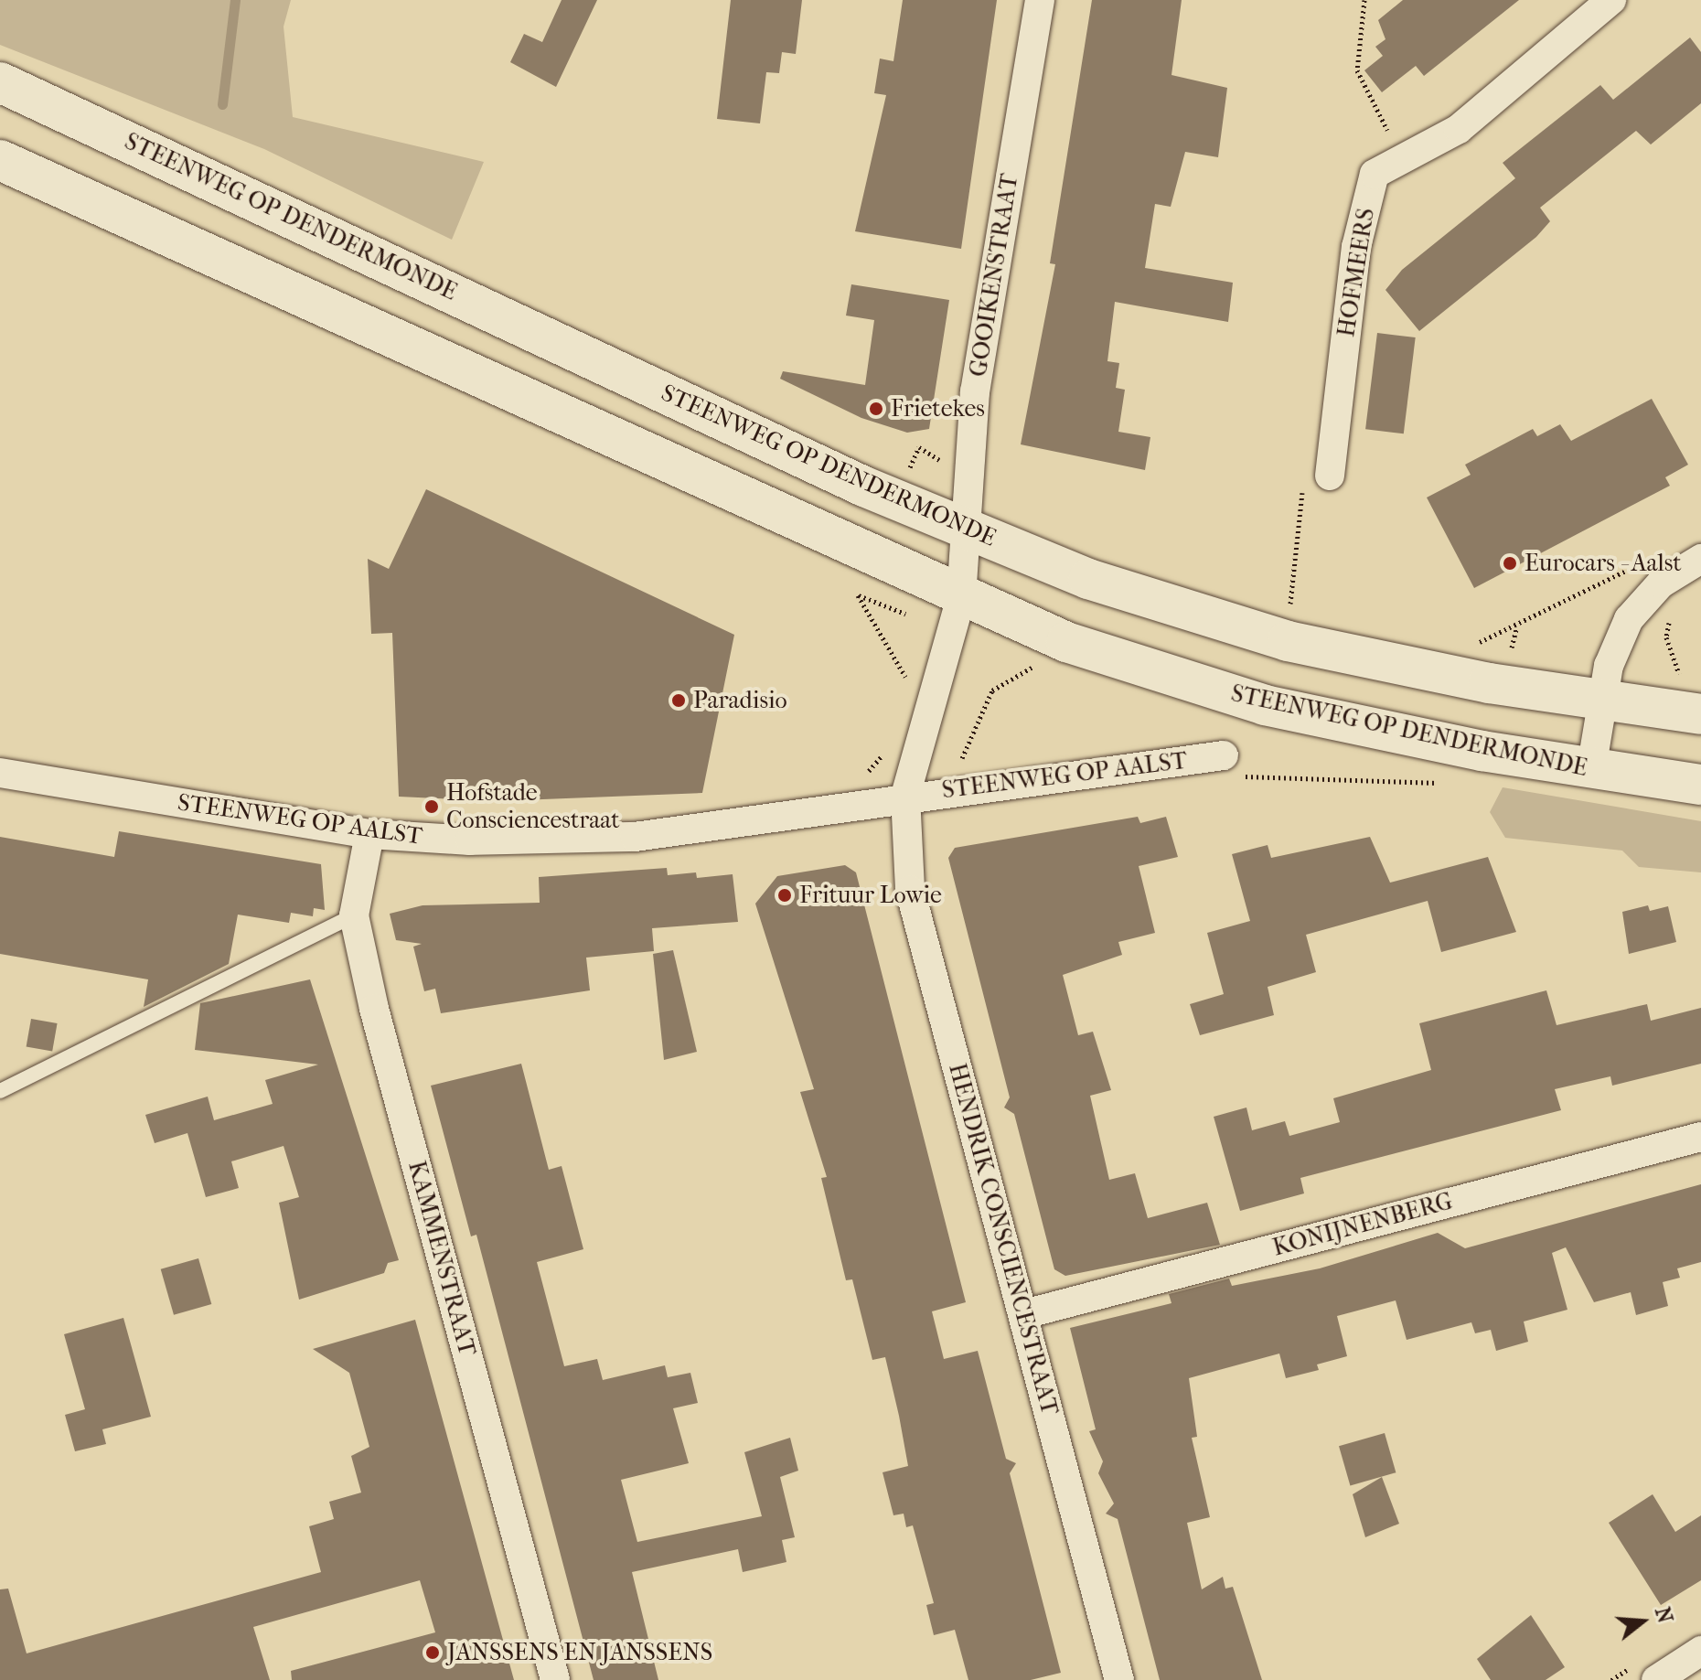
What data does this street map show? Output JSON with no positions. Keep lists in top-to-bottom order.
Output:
{
  "streets": {
    "main road": ["STEENWEG OP DENDERMONDE"],
    "street": [
      "HOFMEERS",
      "GOOIKENSTRAAT",
      "STEENWEG OP AALST",
      "KONIJNENBERG",
      "HENDRIK CONSCIENCESTRAAT",
      "KAMMENSTRAAT"
    ]
  },
  "crossings": [
    ["STEENWEG OP DENDERMONDE", "GOOIKENSTRAAT"],
    ["STEENWEG OP DENDERMONDE", "STEENWEG OP AALST"],
    ["GOOIKENSTRAAT", "STEENWEG OP AALST"],
    ["STEENWEG OP AALST", "HENDRIK CONSCIENCESTRAAT"],
    ["STEENWEG OP AALST", "KAMMENSTRAAT"],
    ["KONIJNENBERG", "HENDRIK CONSCIENCESTRAAT"]
  ],
  "places": [
    "Frietekes",
    "Eurocars - Aalst",
    "Paradisio",
    "Hofstade Consciencestraat",
    "Frituur Lowie",
    "JANSSENS EN JANSSENS"
  ],
  "north": "right"
}
